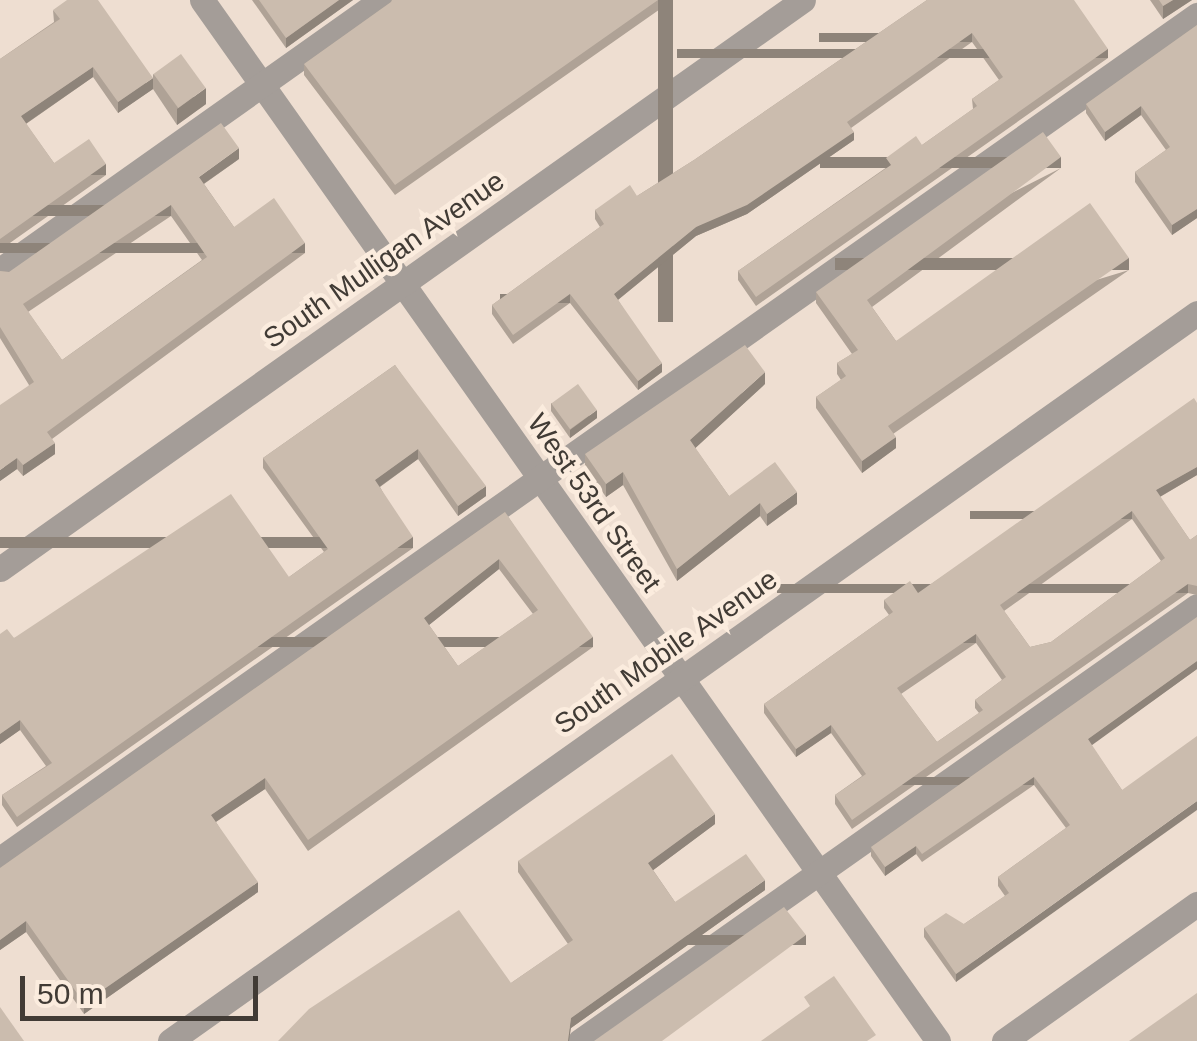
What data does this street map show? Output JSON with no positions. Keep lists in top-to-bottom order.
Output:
{
  "streets": {
    "street": ["South Mulligan Avenue", "West 53rd Street", "South Mobile Avenue"]
  },
  "crossings": [
    ["South Mulligan Avenue", "West 53rd Street"],
    ["West 53rd Street", "South Mobile Avenue"]
  ],
  "scale_bar": "50 m"
}
